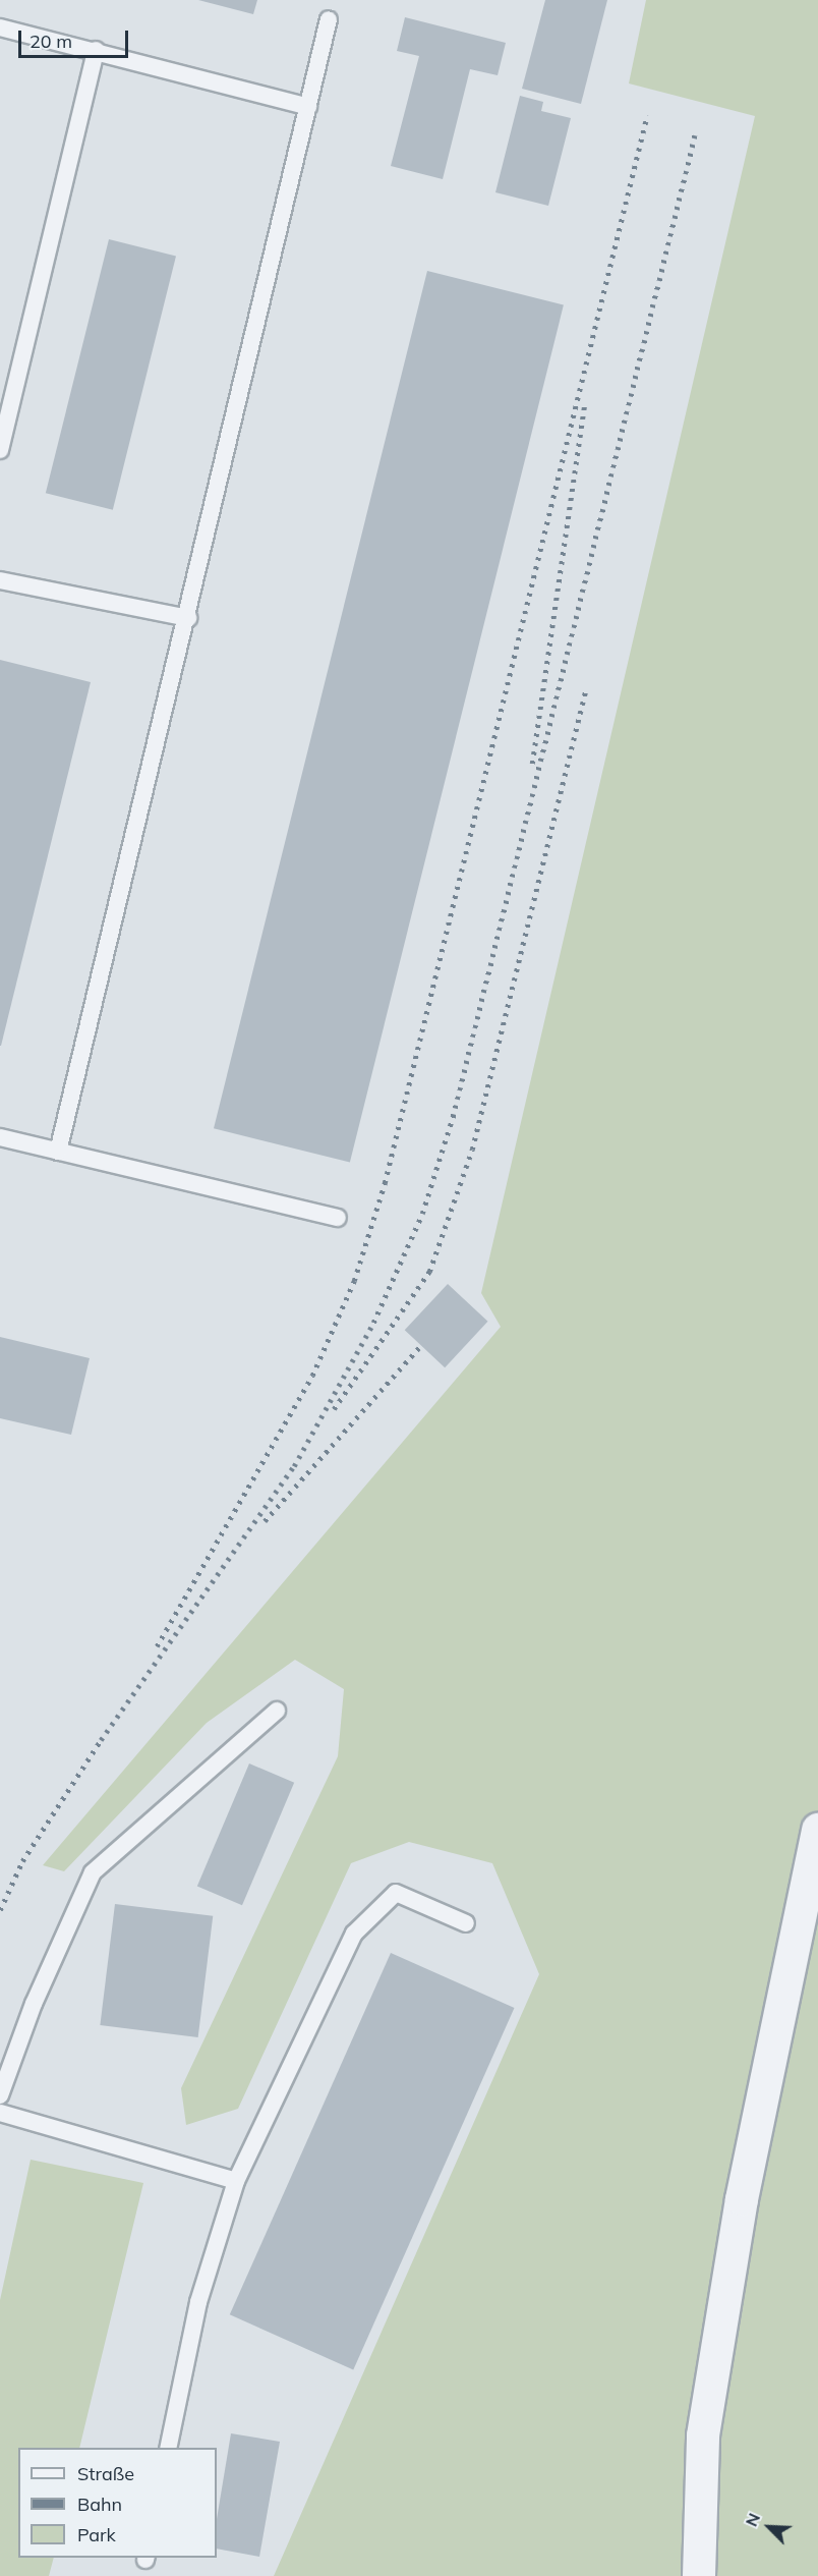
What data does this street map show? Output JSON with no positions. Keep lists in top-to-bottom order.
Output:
{
  "legend": ["Straße", "Bahn", "Park"],
  "scale_bar": "20 m",
  "north": "top left"
}
